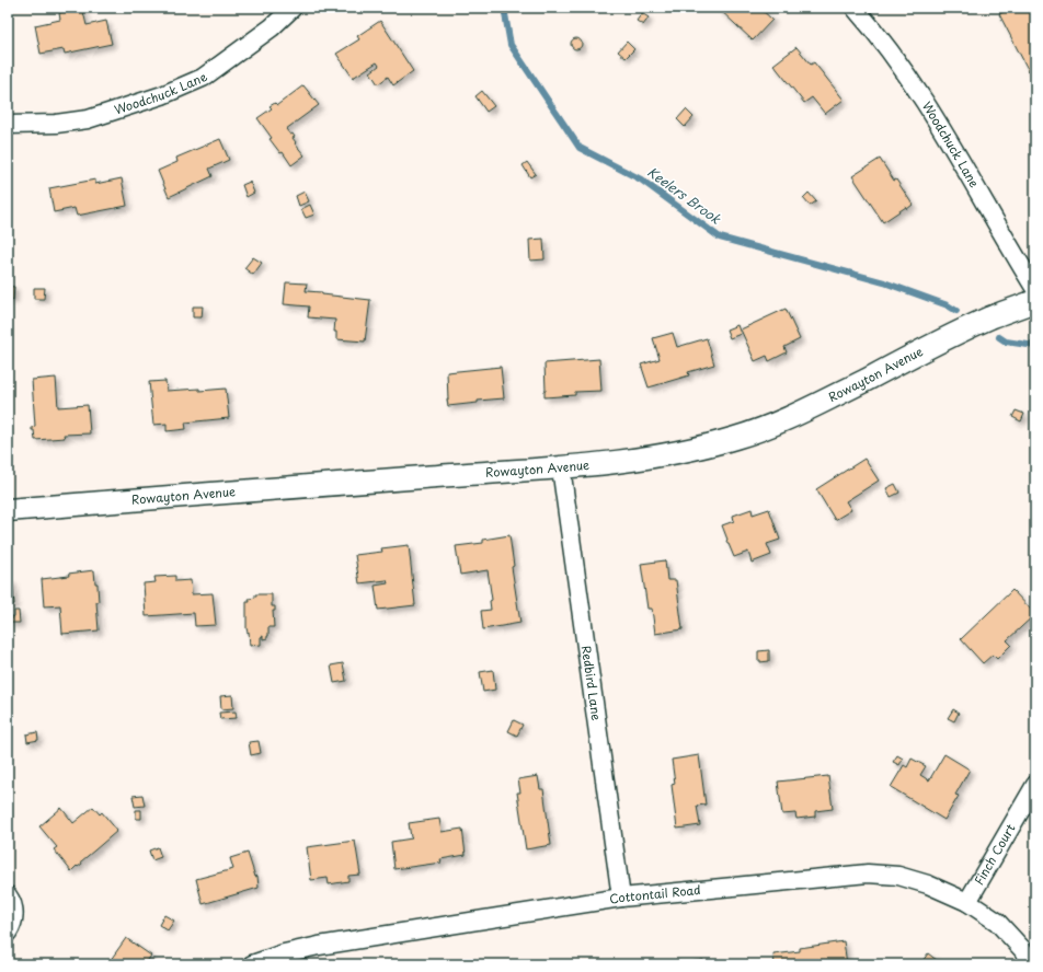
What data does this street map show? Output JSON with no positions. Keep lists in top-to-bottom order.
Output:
{
  "streets": {
    "street": [
      "Woodchuck Lane",
      "Rowayton Avenue",
      "Redbird Lane",
      "Finch Court",
      "Cottontail Road"
    ]
  },
  "crossings": [
    ["Rowayton Avenue", "Redbird Lane"],
    ["Redbird Lane", "Cottontail Road"],
    ["Finch Court", "Cottontail Road"]
  ],
  "water": ["Keelers Brook"]
}
